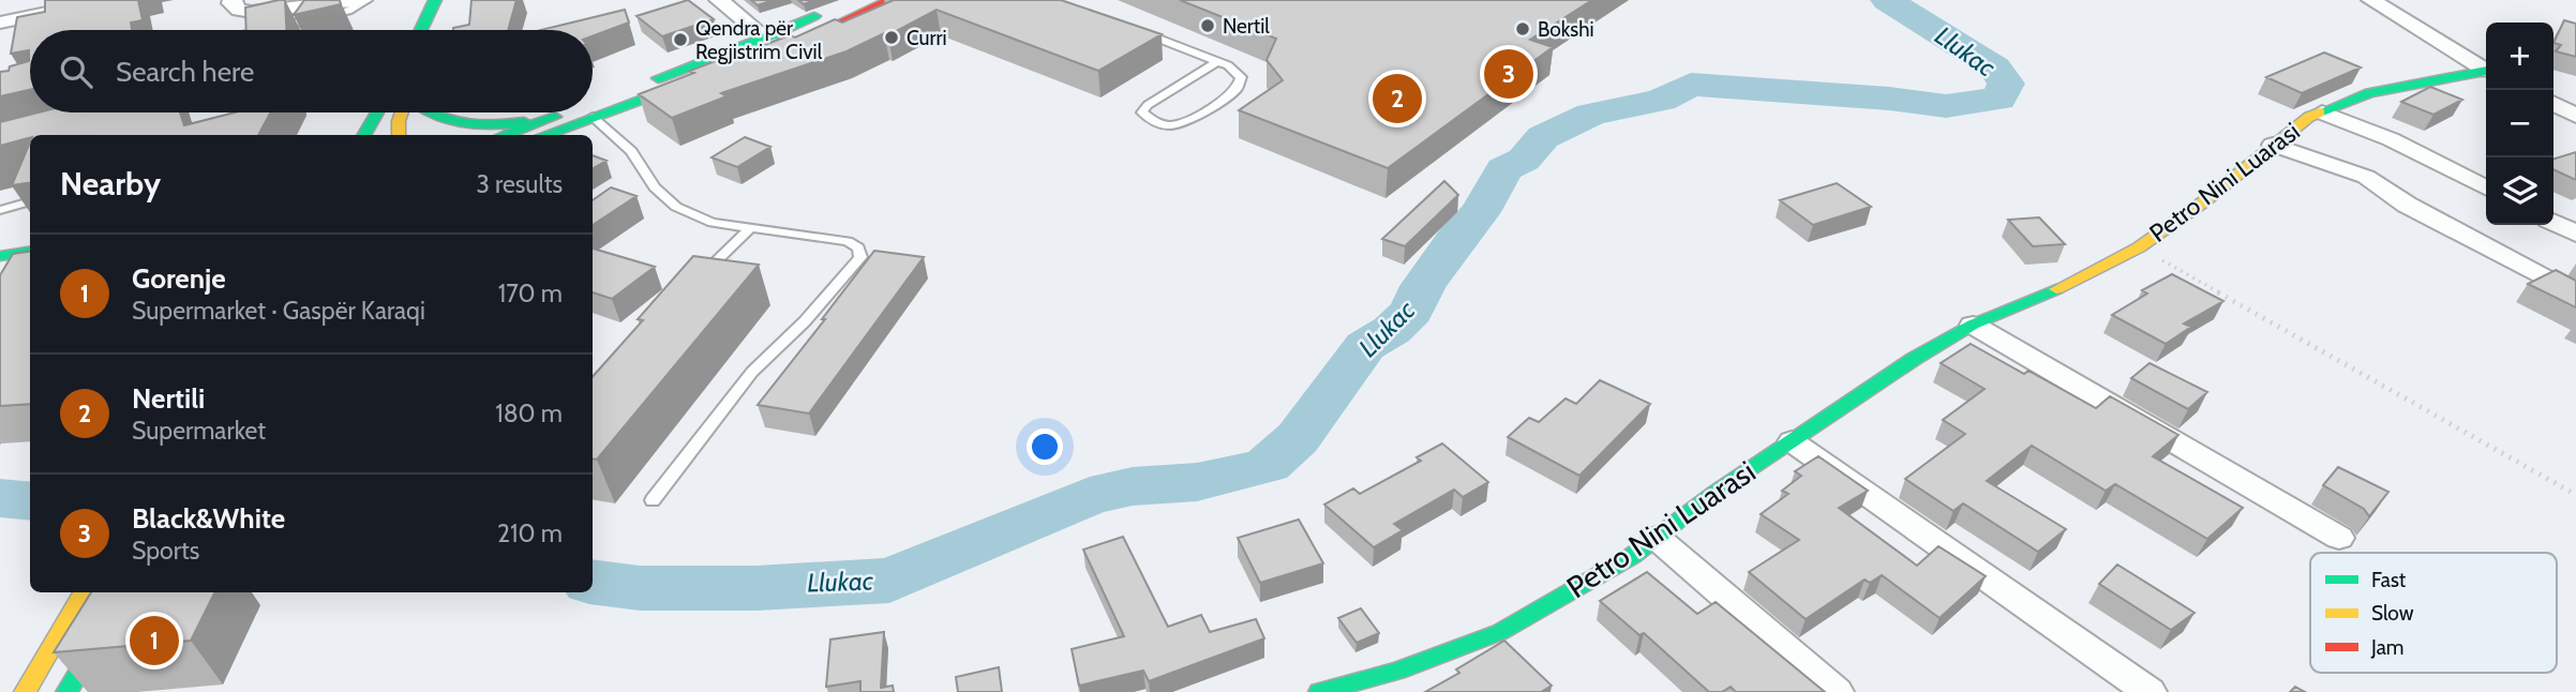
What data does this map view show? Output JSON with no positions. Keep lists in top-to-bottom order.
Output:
{
  "streets": {
    "main road": ["Petro Nini Luarasi"]
  },
  "water": ["Llukac"],
  "places": [
    "Nertil",
    "Bokshi",
    "Curri",
    "Qendra për Regjistrim Civil"
  ],
  "legend": ["Fast", "Slow", "Jam"],
  "page": {
    "map_buttons": ["+", "−"],
    "search": "Search here",
    "pins": ["3", "2", "1"],
    "heading": ["Nearby", "3 results"],
    "list": [
      {
        "mark": "1",
        "name": "Gorenje",
        "note": "Supermarket · Gaspër Karaqi",
        "value": "170 m"
      },
      {
        "mark": "2",
        "name": "Nertili",
        "note": "Supermarket",
        "value": "180 m"
      },
      {
        "mark": "3",
        "name": "Black&White",
        "note": "Sports",
        "value": "210 m"
      }
    ]
  }
}
